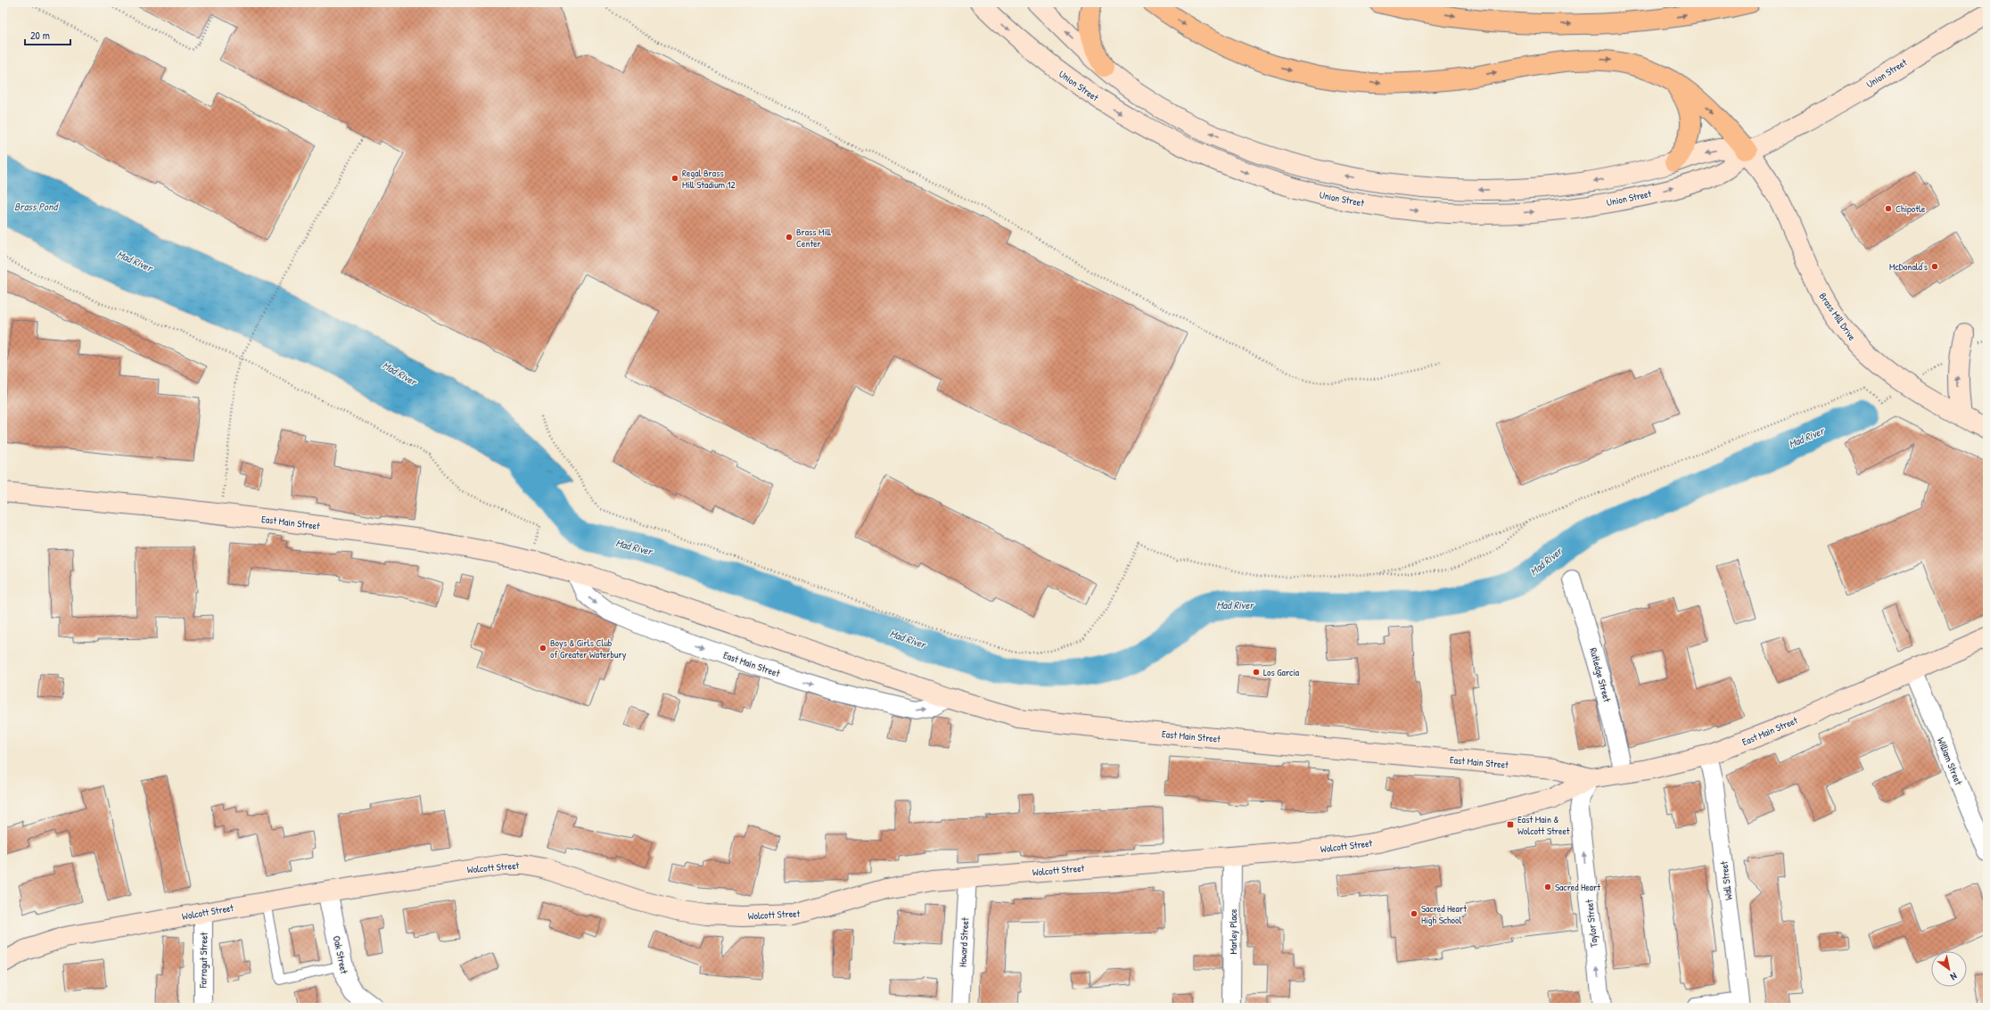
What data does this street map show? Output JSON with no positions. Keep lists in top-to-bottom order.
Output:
{
  "streets": {
    "main road": [
      "Union Street",
      "Brass Mill Drive",
      "East Main Street",
      "Wolcott Street"
    ],
    "street": [
      "Rutledge Street",
      "William Street",
      "Wall Street",
      "Taylor Street",
      "Marley Place",
      "Howard Street",
      "Oak Street",
      "Farragut Street"
    ]
  },
  "crossings": [
    ["Union Street", "Brass Mill Drive"],
    ["East Main Street", "Rutledge Street"],
    ["East Main Street", "William Street"],
    ["East Main Street", "Wolcott Street"],
    ["East Main Street", "Wall Street"],
    ["East Main Street", "Taylor Street"],
    ["Wolcott Street", "Taylor Street"],
    ["Wolcott Street", "Marley Place"],
    ["Wolcott Street", "Howard Street"],
    ["Wolcott Street", "Oak Street"],
    ["Wolcott Street", "Farragut Street"]
  ],
  "one_way": ["Taylor Street"],
  "water": ["Brass Pond", "Mad River"],
  "places": {
    "other": [
      "Regal Brass Mill Stadium 12",
      "Chipotle",
      "Brass Mill Center",
      "McDonald's",
      "Boys & Girls Club of Greater Waterbury",
      "Los Garcia",
      "Sacred Heart",
      "Sacred Heart High School"
    ],
    "transit": ["East Main & Wolcott Street"]
  },
  "scale_bar": "20 m",
  "north": "bottom right"
}
